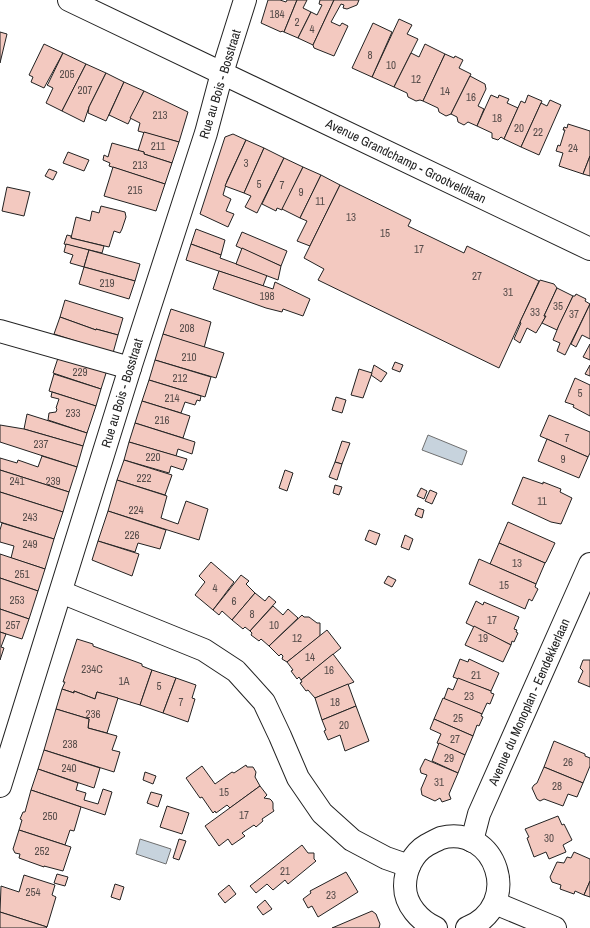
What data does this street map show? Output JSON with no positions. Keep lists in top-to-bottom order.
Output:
{
  "streets": {
    "street": ["Rue au Bois - Bosstraat", "Avenue Grandchamp - Grootveldlaan", "Avenue du Monoplan - Eendekkerlaan"]
  },
  "crossings": [
    ["Rue au Bois - Bosstraat", "Avenue Grandchamp - Grootveldlaan"]
  ],
  "house_numbers": [
    "184",
    "2",
    "4",
    "8",
    "10",
    "205",
    "12",
    "207",
    "14",
    "16",
    "213",
    "18",
    "20",
    "22",
    "211",
    "24",
    "3",
    "213",
    "5",
    "7",
    "215",
    "9",
    "11",
    "13",
    "15",
    "17",
    "27",
    "219",
    "31",
    "198",
    "35",
    "33",
    "37",
    "208",
    "210",
    "229",
    "212",
    "5",
    "214",
    "233",
    "216",
    "7",
    "237",
    "220",
    "9",
    "222",
    "241",
    "239",
    "11",
    "224",
    "243",
    "226",
    "249",
    "13",
    "251",
    "15",
    "4",
    "253",
    "6",
    "8",
    "17",
    "257",
    "10",
    "12",
    "19",
    "14",
    "234C",
    "16",
    "21",
    "1A",
    "5",
    "23",
    "7",
    "18",
    "236",
    "25",
    "20",
    "27",
    "238",
    "29",
    "26",
    "240",
    "31",
    "28",
    "15",
    "17",
    "250",
    "30",
    "252",
    "21",
    "254",
    "23"
  ]
}
